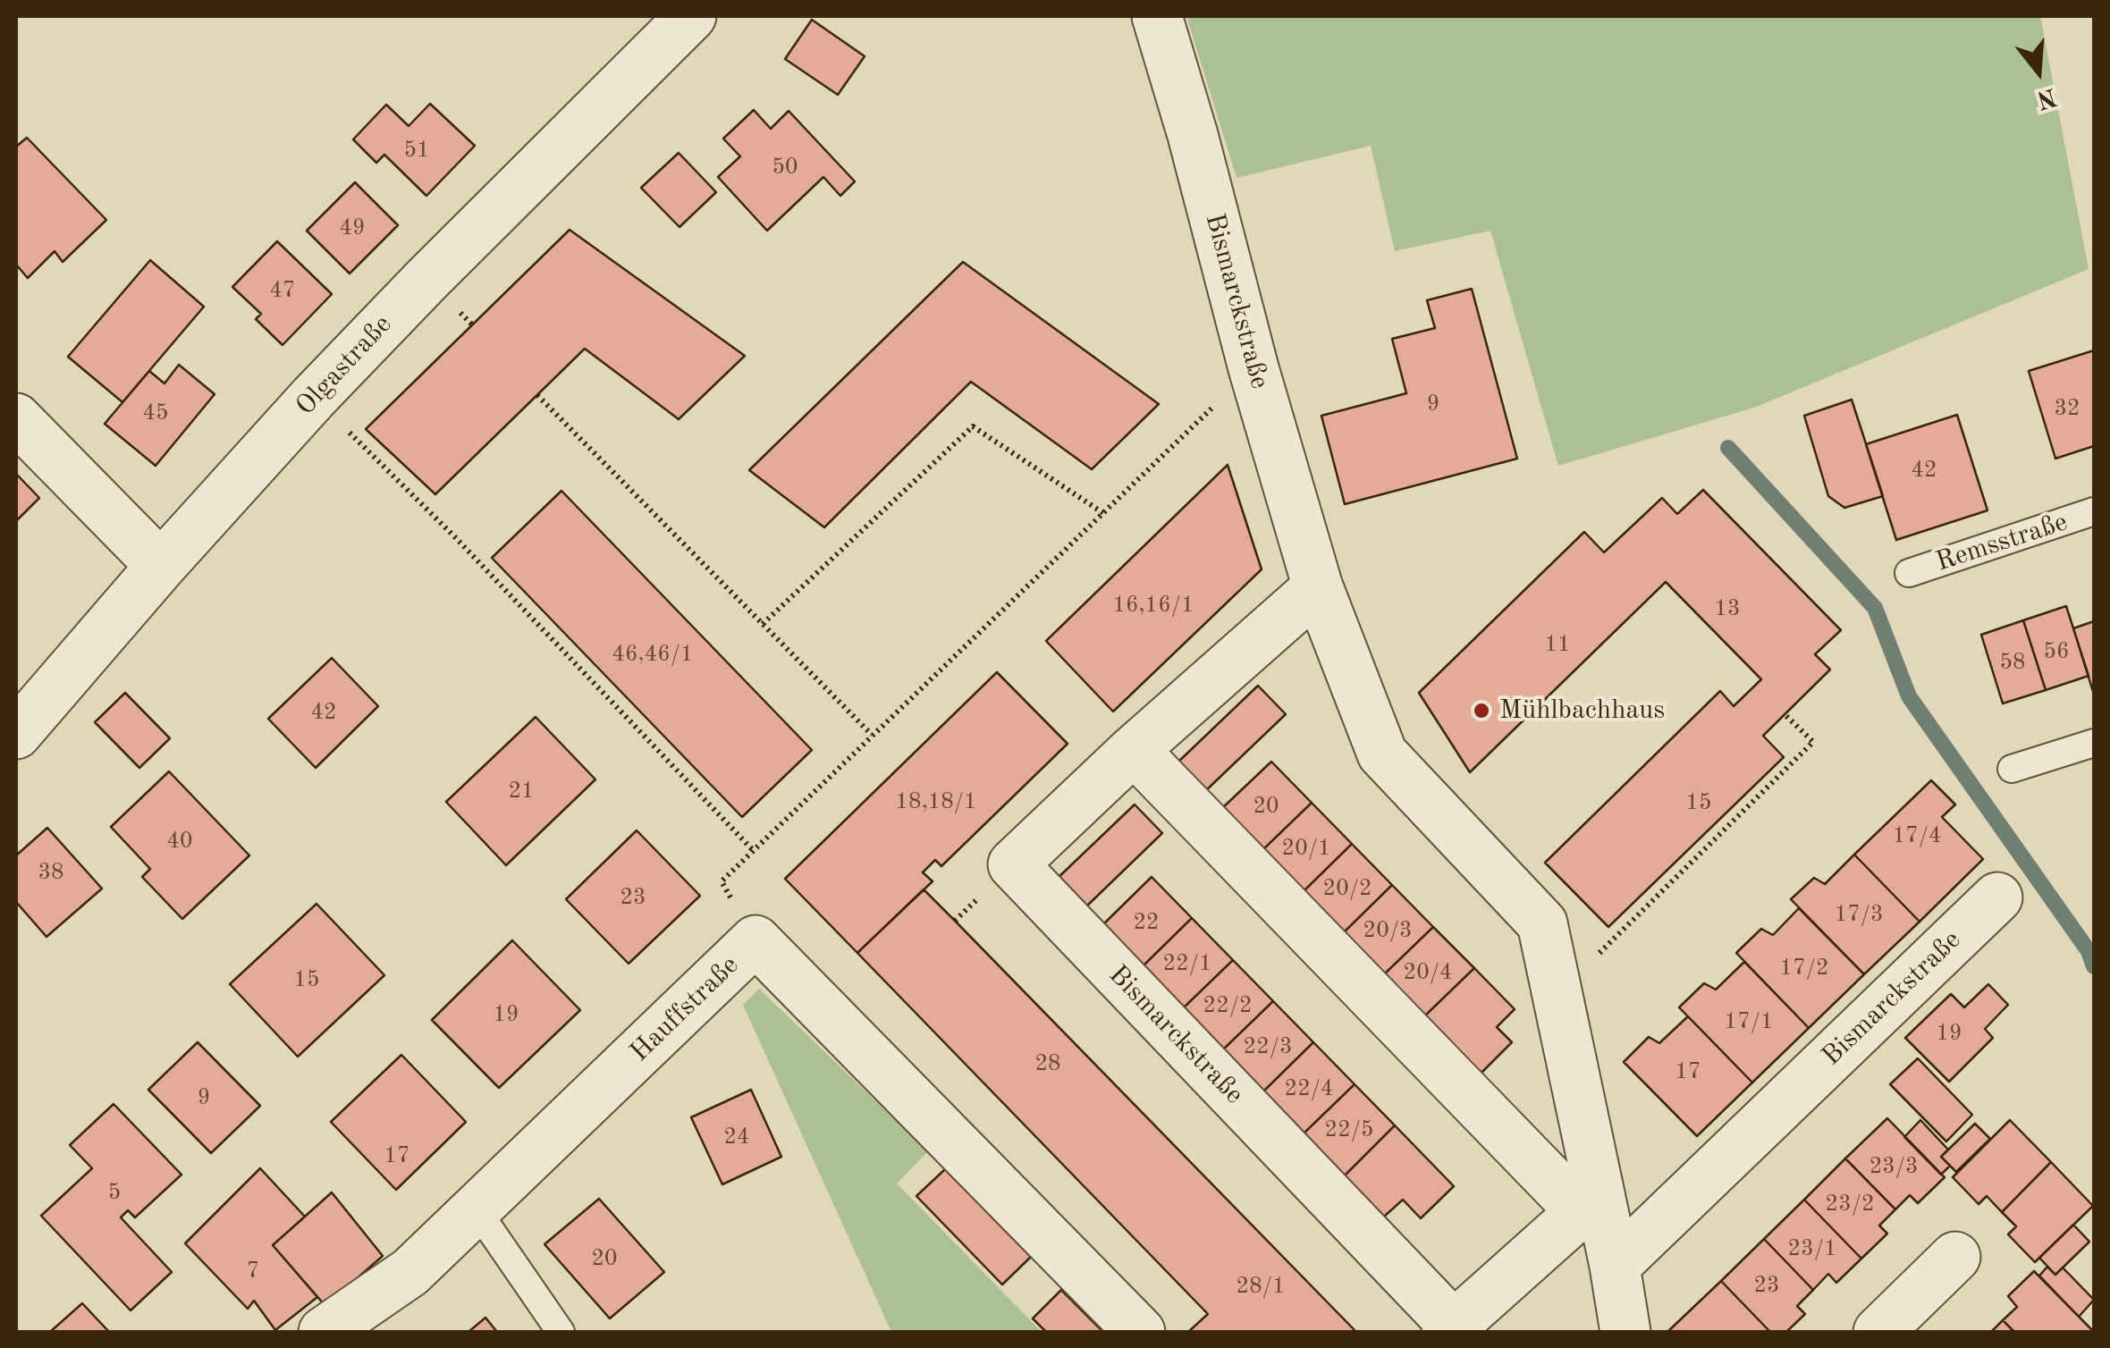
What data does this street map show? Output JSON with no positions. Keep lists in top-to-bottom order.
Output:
{
  "streets": {
    "street": ["Bismarckstraße", "Olgastraße", "Hauffstraße"],
    "lane": ["Remsstraße"]
  },
  "places": ["Mühlbachhaus"],
  "house_numbers": [
    "51",
    "50",
    "49",
    "47",
    "9",
    "32",
    "45",
    "42",
    "16,16/1",
    "13",
    "11",
    "56",
    "46,46/1",
    "58",
    "42",
    "21",
    "18,18/1",
    "15",
    "20",
    "17/4",
    "40",
    "20/1",
    "38",
    "20/2",
    "23",
    "17/3",
    "22",
    "20/3",
    "22/1",
    "17/2",
    "20/4",
    "15",
    "22/2",
    "19",
    "17/1",
    "19",
    "22/3",
    "28",
    "17",
    "22/4",
    "9",
    "22/5",
    "24",
    "17",
    "23/3",
    "5",
    "23/2",
    "23/1",
    "20",
    "7",
    "23",
    "28/1"
  ],
  "north": "bottom"
}
